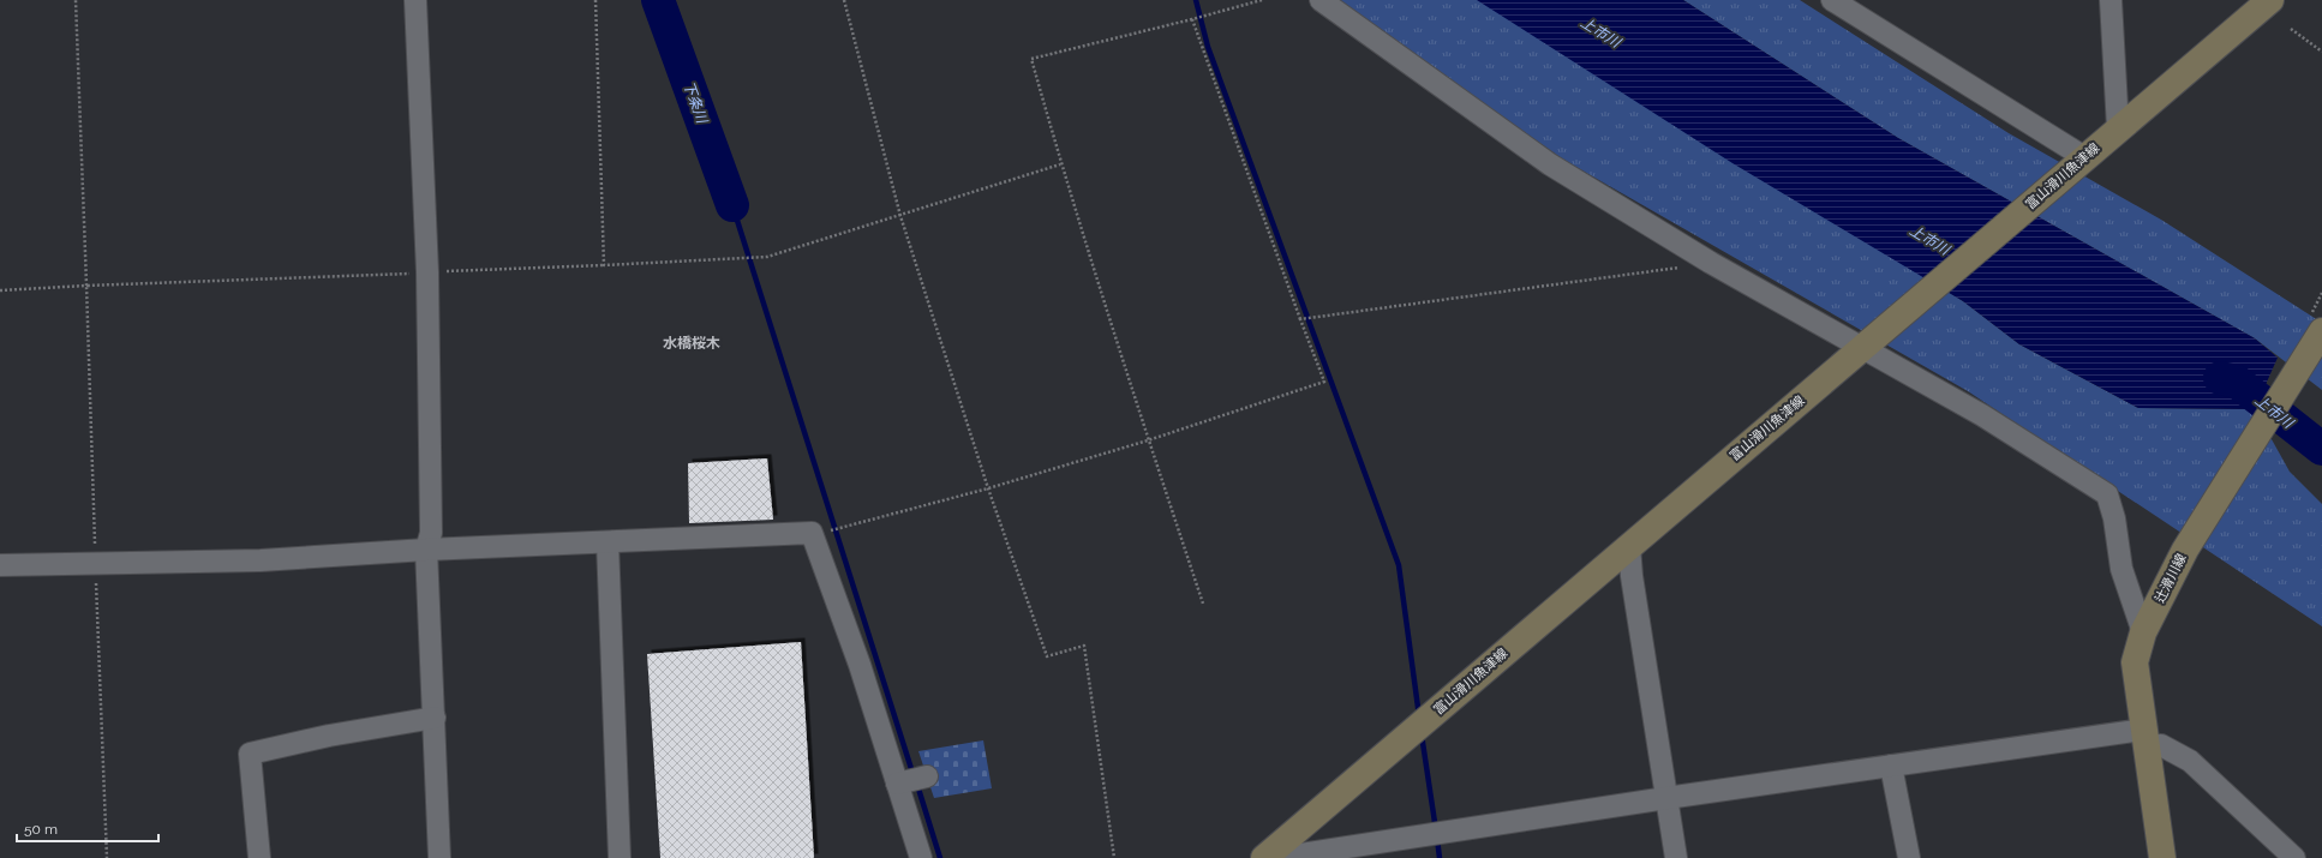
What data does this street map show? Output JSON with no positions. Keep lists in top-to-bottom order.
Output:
{
  "streets": {
    "main road": ["富山滑川魚津線", "辻滑川線"]
  },
  "districts": ["水橋桜木"],
  "water": ["上市川", "下条川"],
  "scale_bar": "50 m"
}
